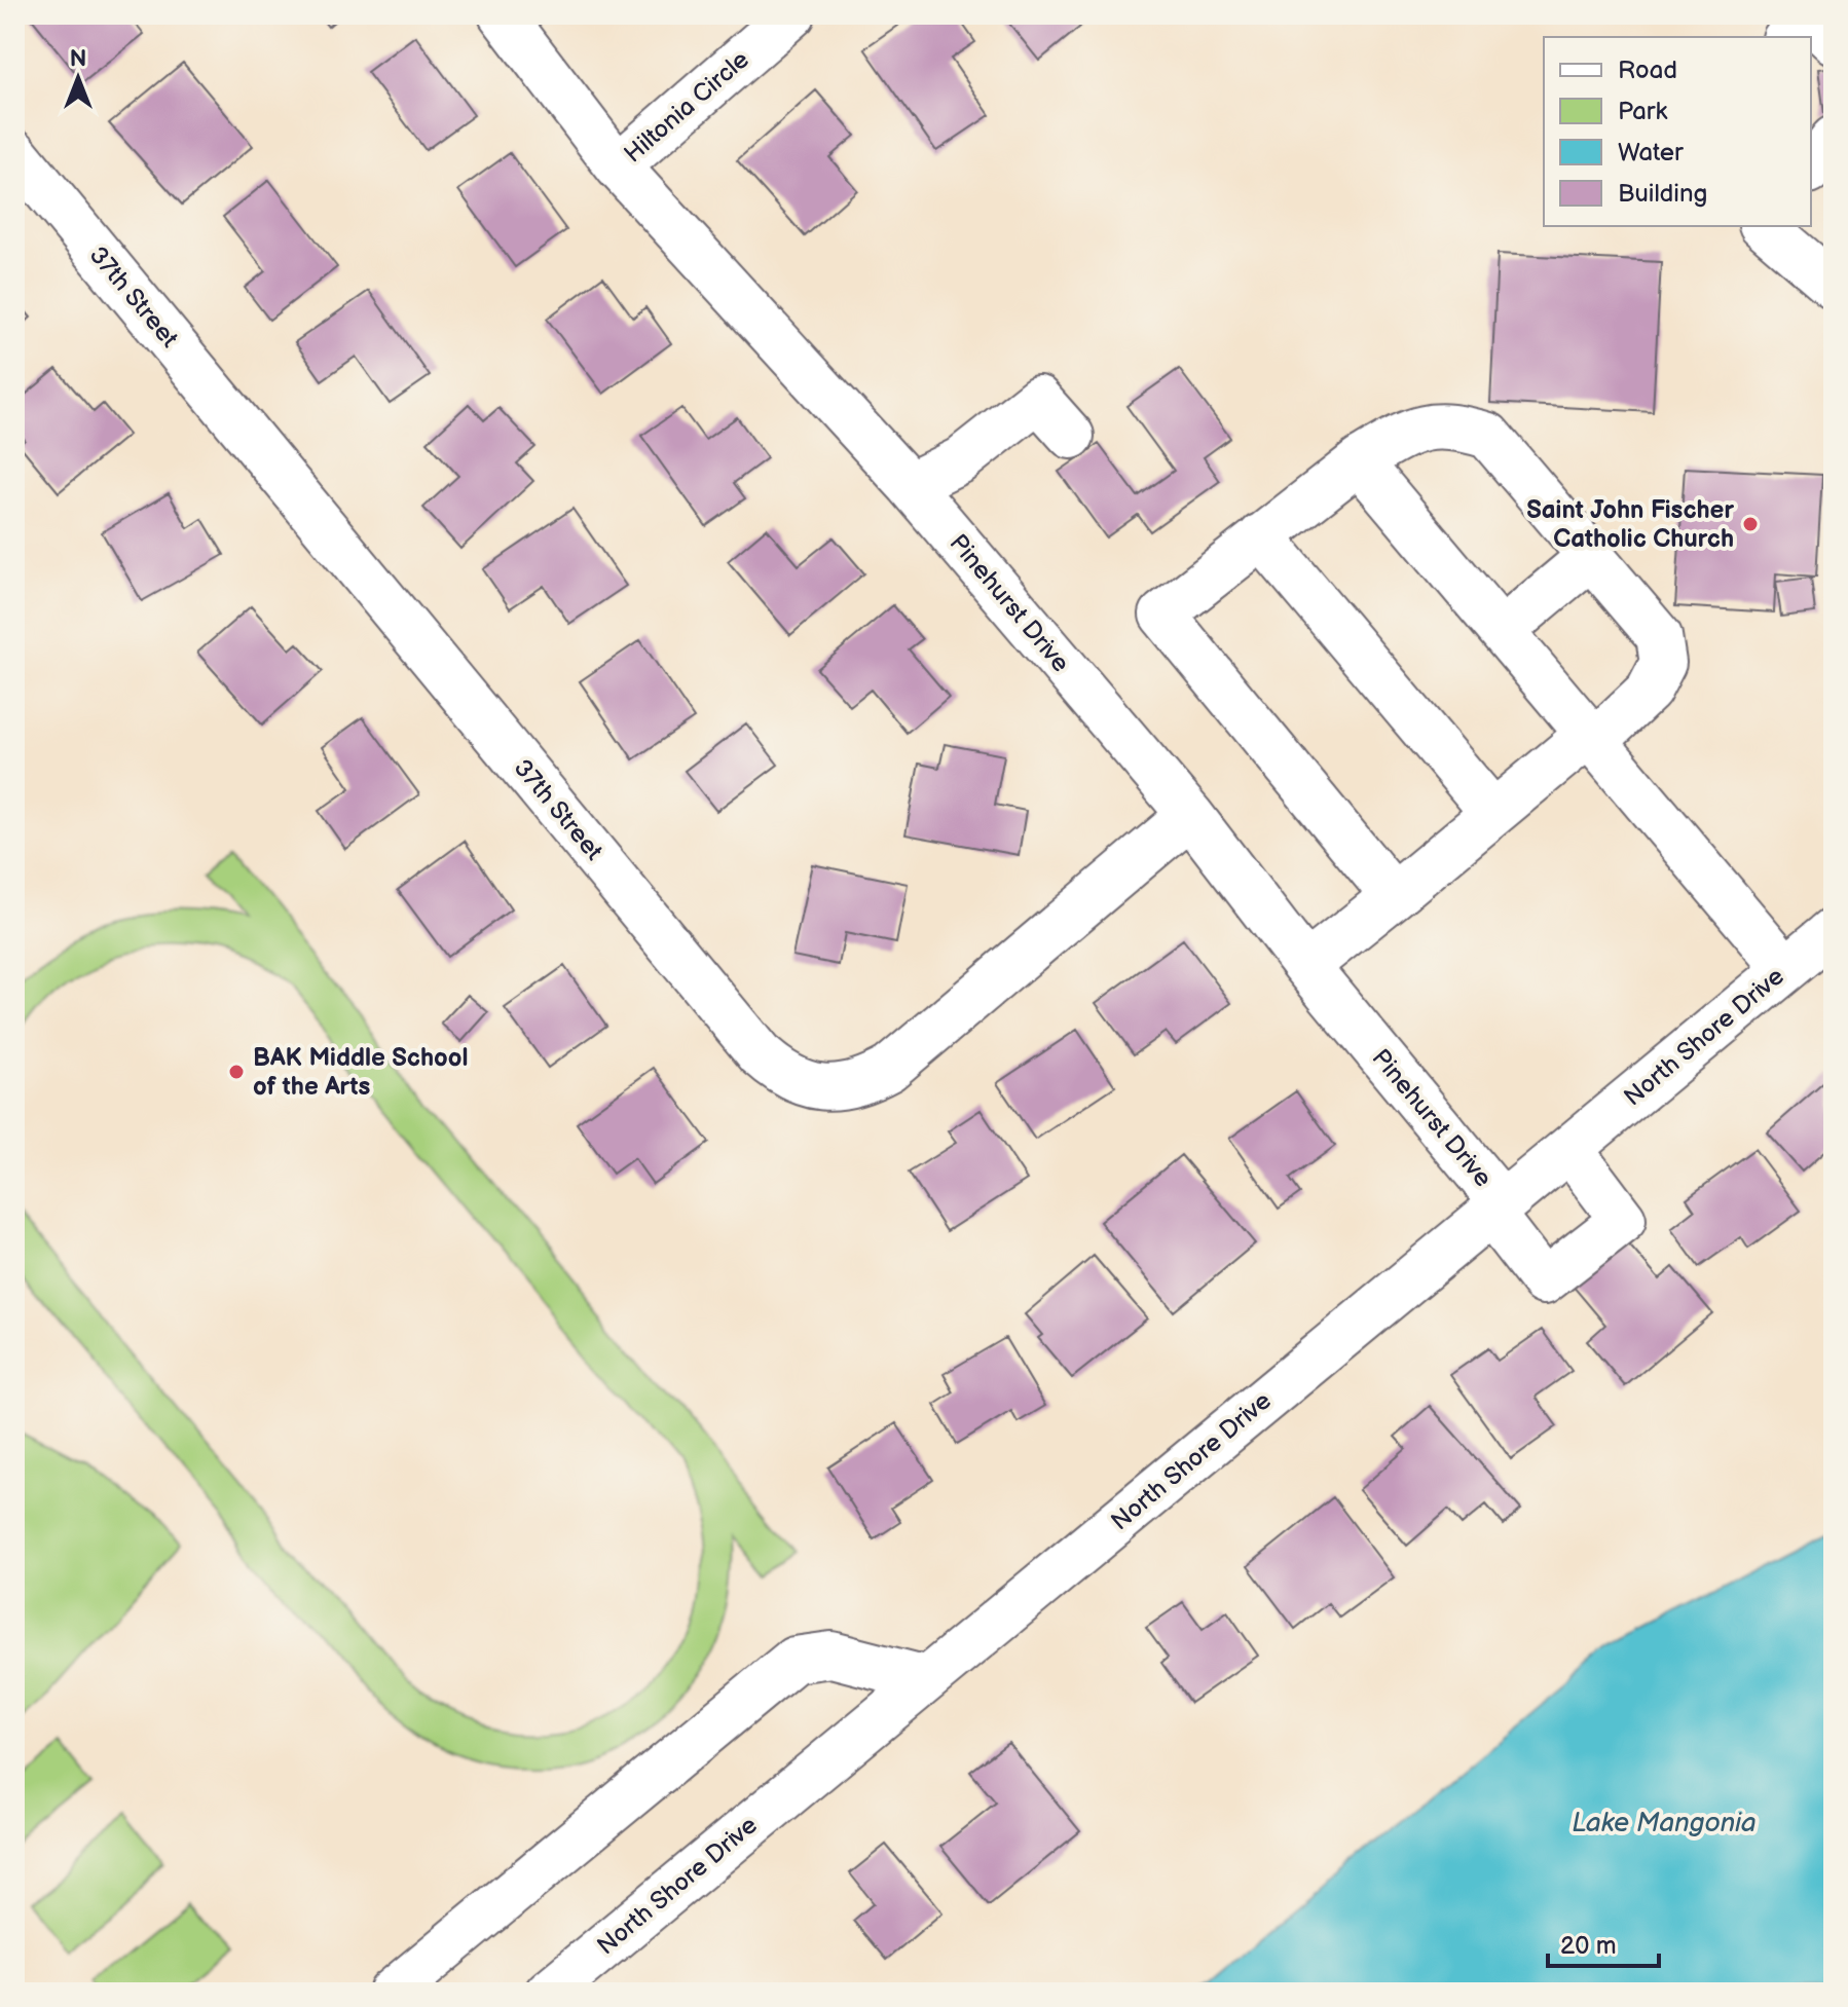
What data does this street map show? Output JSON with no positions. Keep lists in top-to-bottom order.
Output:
{
  "streets": {
    "street": [
      "Hiltonia Circle",
      "37th Street",
      "Pinehurst Drive",
      "North Shore Drive"
    ]
  },
  "crossings": [
    ["Hiltonia Circle", "Pinehurst Drive"],
    ["37th Street", "Pinehurst Drive"],
    ["Pinehurst Drive", "North Shore Drive"]
  ],
  "water": ["Lake Mangonia"],
  "places": ["Saint John Fischer Catholic Church", "BAK Middle School of the Arts"],
  "legend": [
    "Road",
    "Park",
    "Water",
    "Building"
  ],
  "scale_bar": "20 m",
  "north": "top"
}
